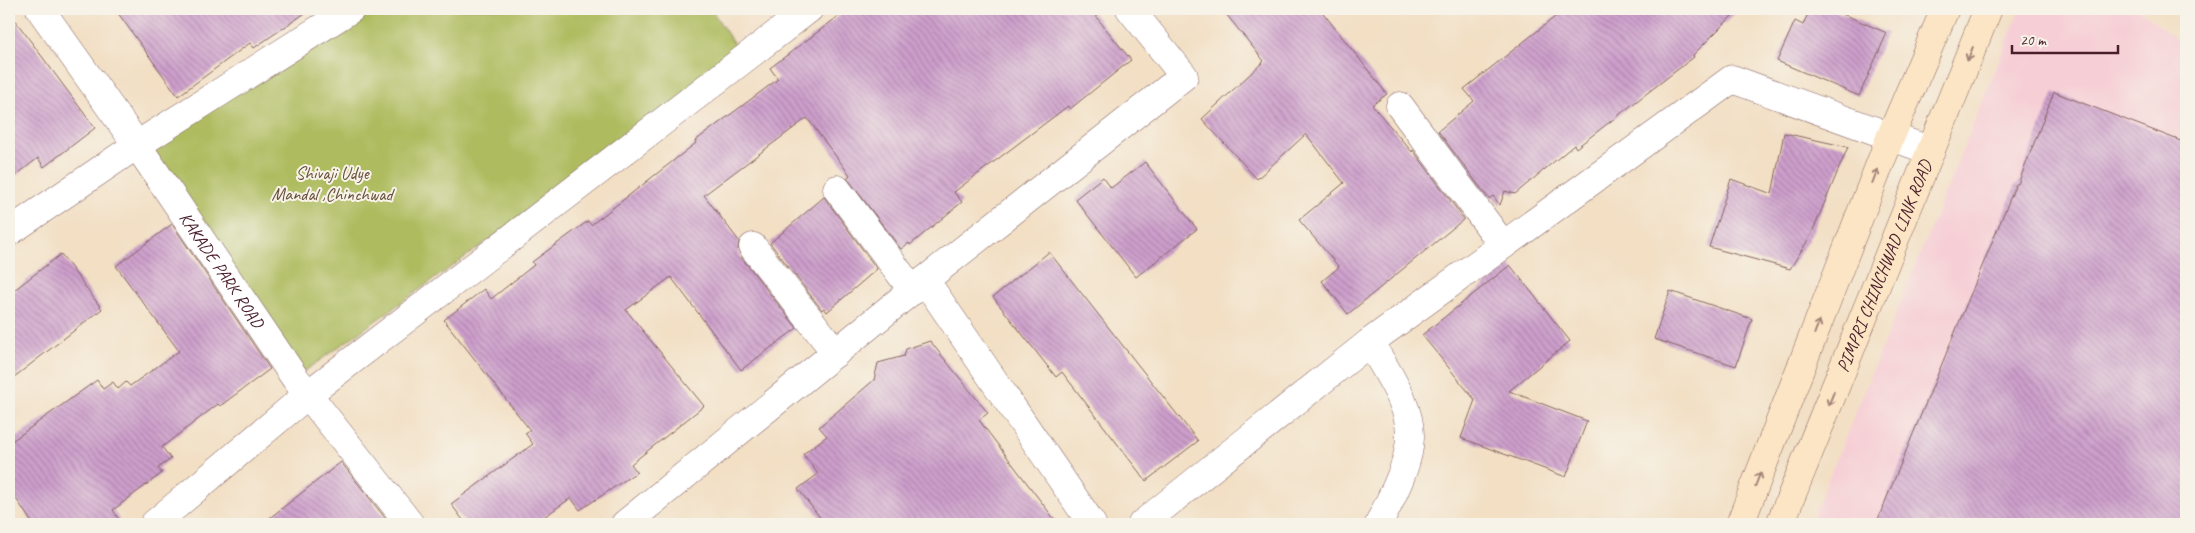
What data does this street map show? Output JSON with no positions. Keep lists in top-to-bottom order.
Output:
{
  "streets": {
    "main road": ["PIMPRI CHINCHWAD LINK ROAD"],
    "street": ["KAKADE PARK ROAD"]
  },
  "parks": ["Shivaji Udye Mandal ,Chinchwad"],
  "scale_bar": "20 m"
}
